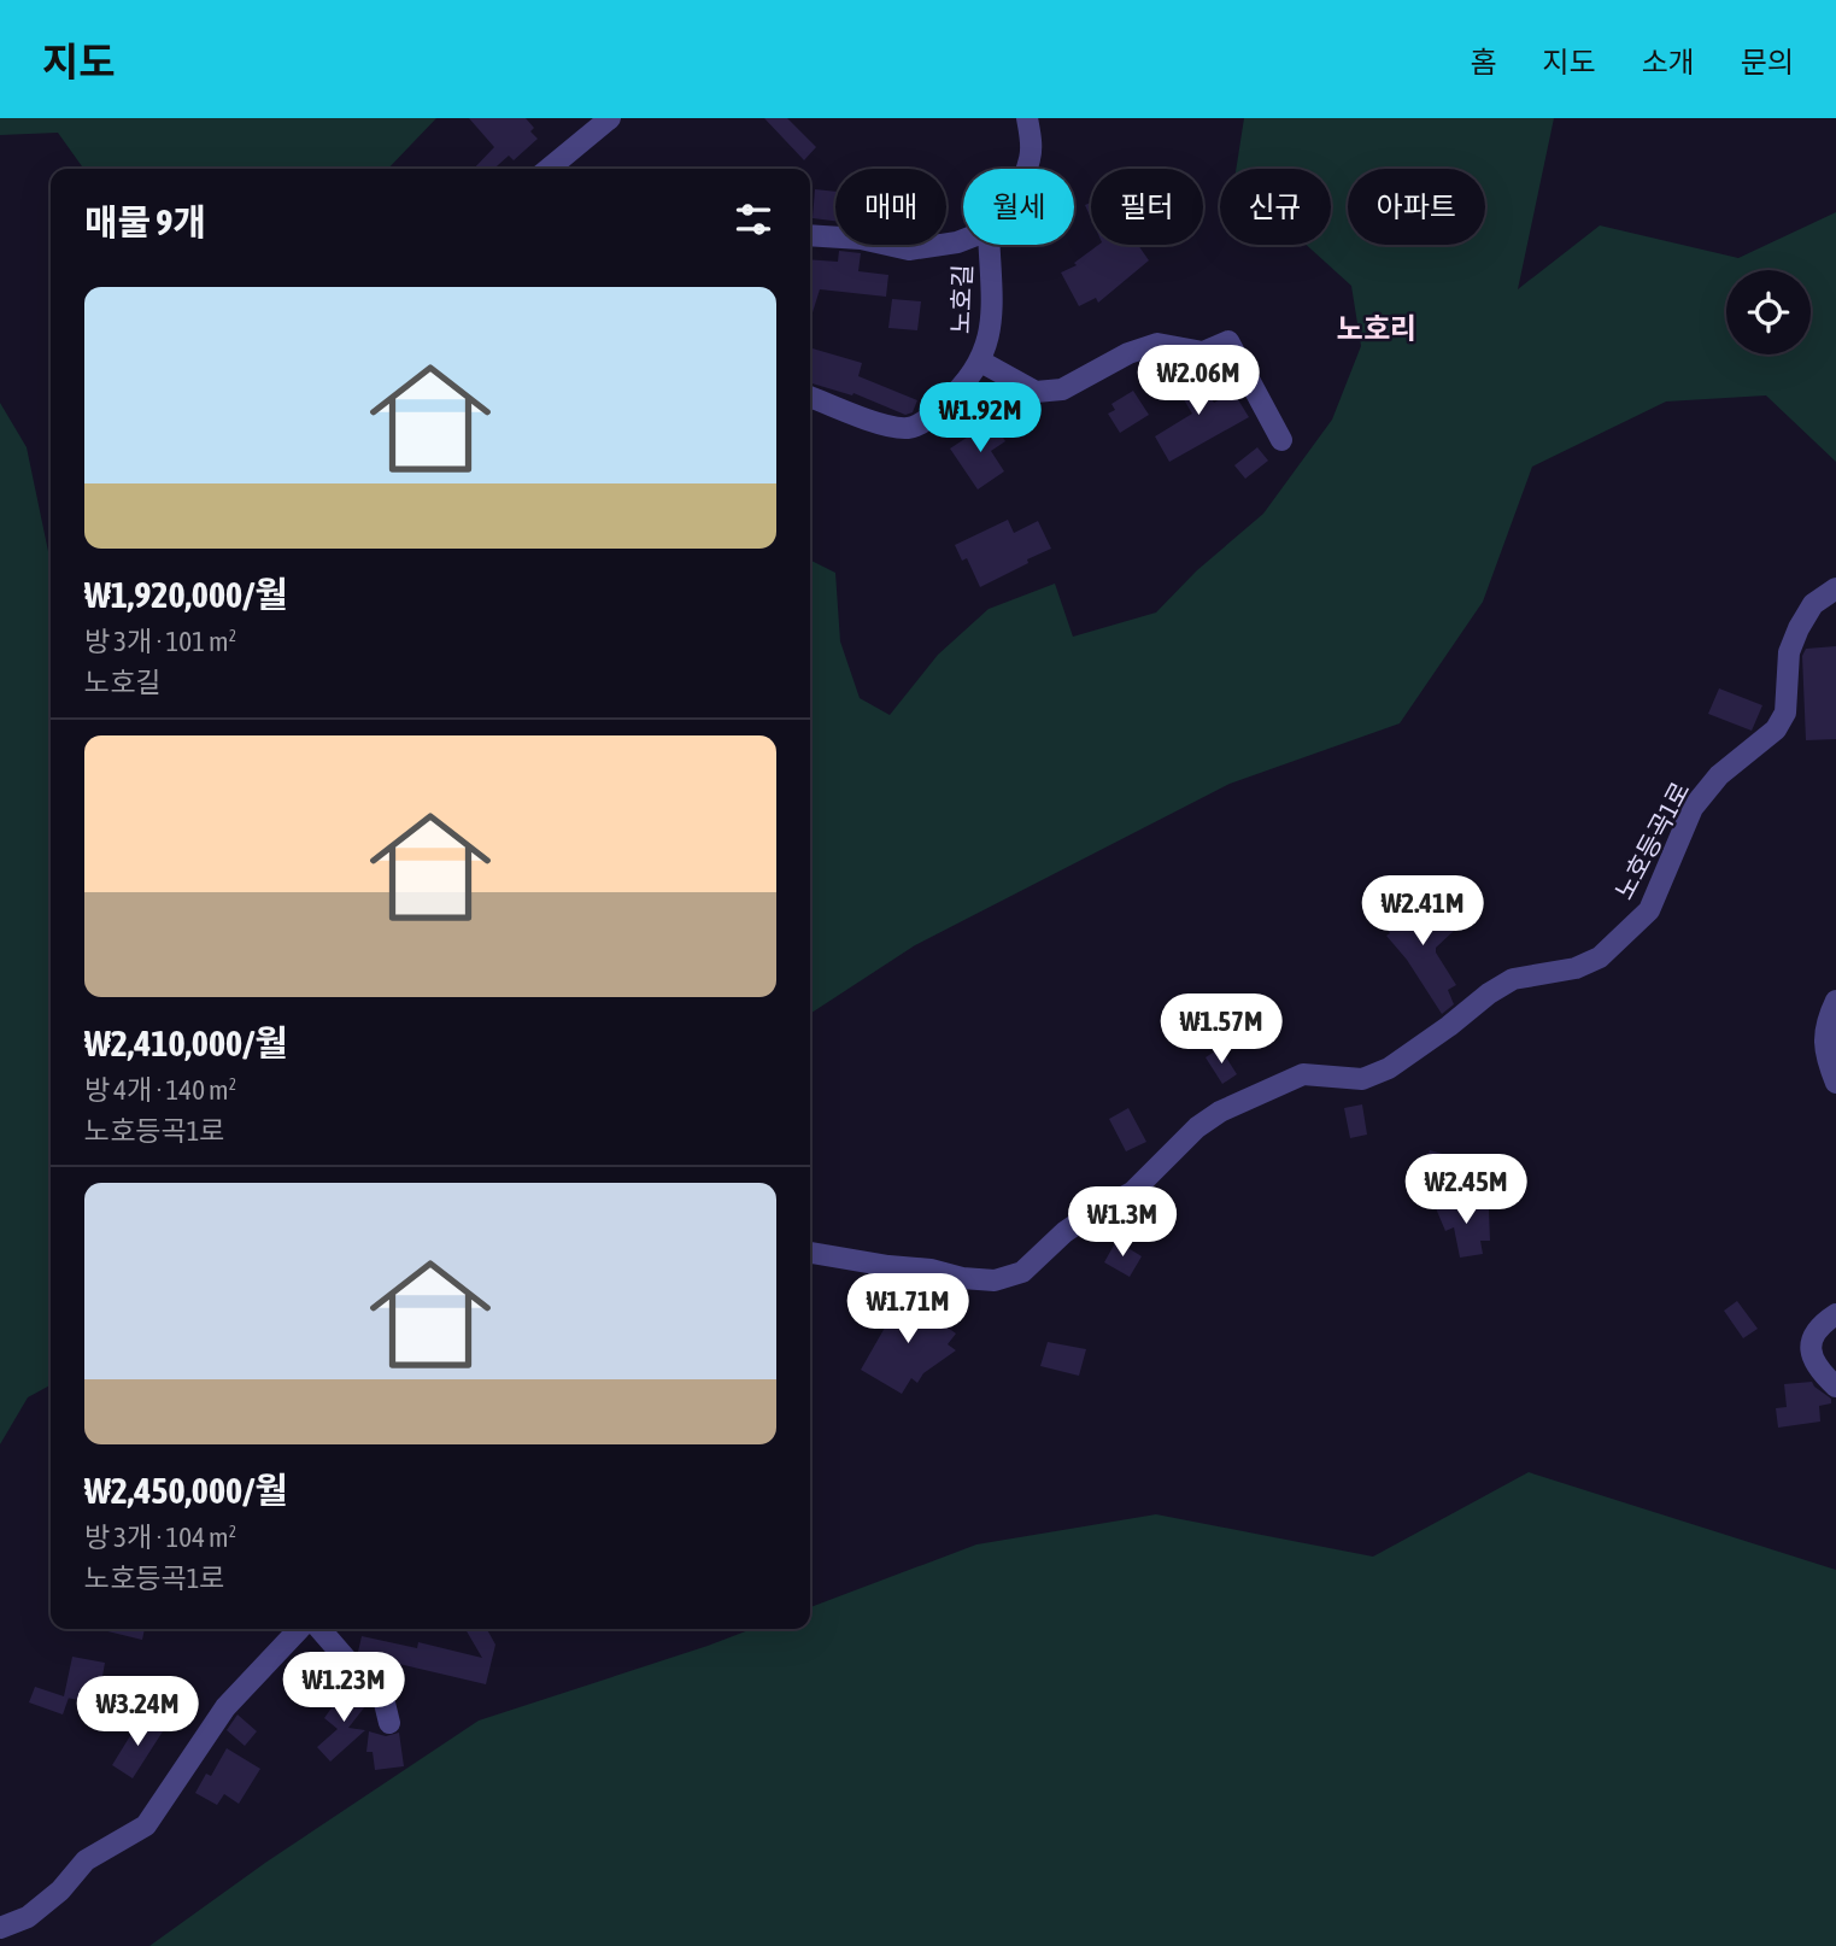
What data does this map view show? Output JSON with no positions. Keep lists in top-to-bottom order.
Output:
{
  "streets": {
    "street": ["노호길", "노호등곡1로"]
  },
  "districts": ["노호리"],
  "page": {
    "header": "지도",
    "nav": [
      "홈",
      "지도",
      "소개",
      "문의"
    ],
    "chip": [
      "매매",
      "월세",
      "필터",
      "신규",
      "아파트"
    ],
    "heading": "매물 9개",
    "list": [
      {
        "name": "₩1,920,000/월",
        "note": "방 3개 · 101 m² · 노호길"
      },
      {
        "name": "₩2,410,000/월",
        "note": "방 4개 · 140 m² · 노호등곡1로"
      },
      {
        "name": "₩2,450,000/월",
        "note": "방 3개 · 104 m² · 노호등곡1로"
      }
    ],
    "price": [
      "₩2.06M",
      "₩1.92M",
      "₩2.41M",
      "₩1.57M",
      "₩2.45M",
      "₩1.3M",
      "₩1.71M",
      "₩1.23M",
      "₩3.24M"
    ]
  }
}
